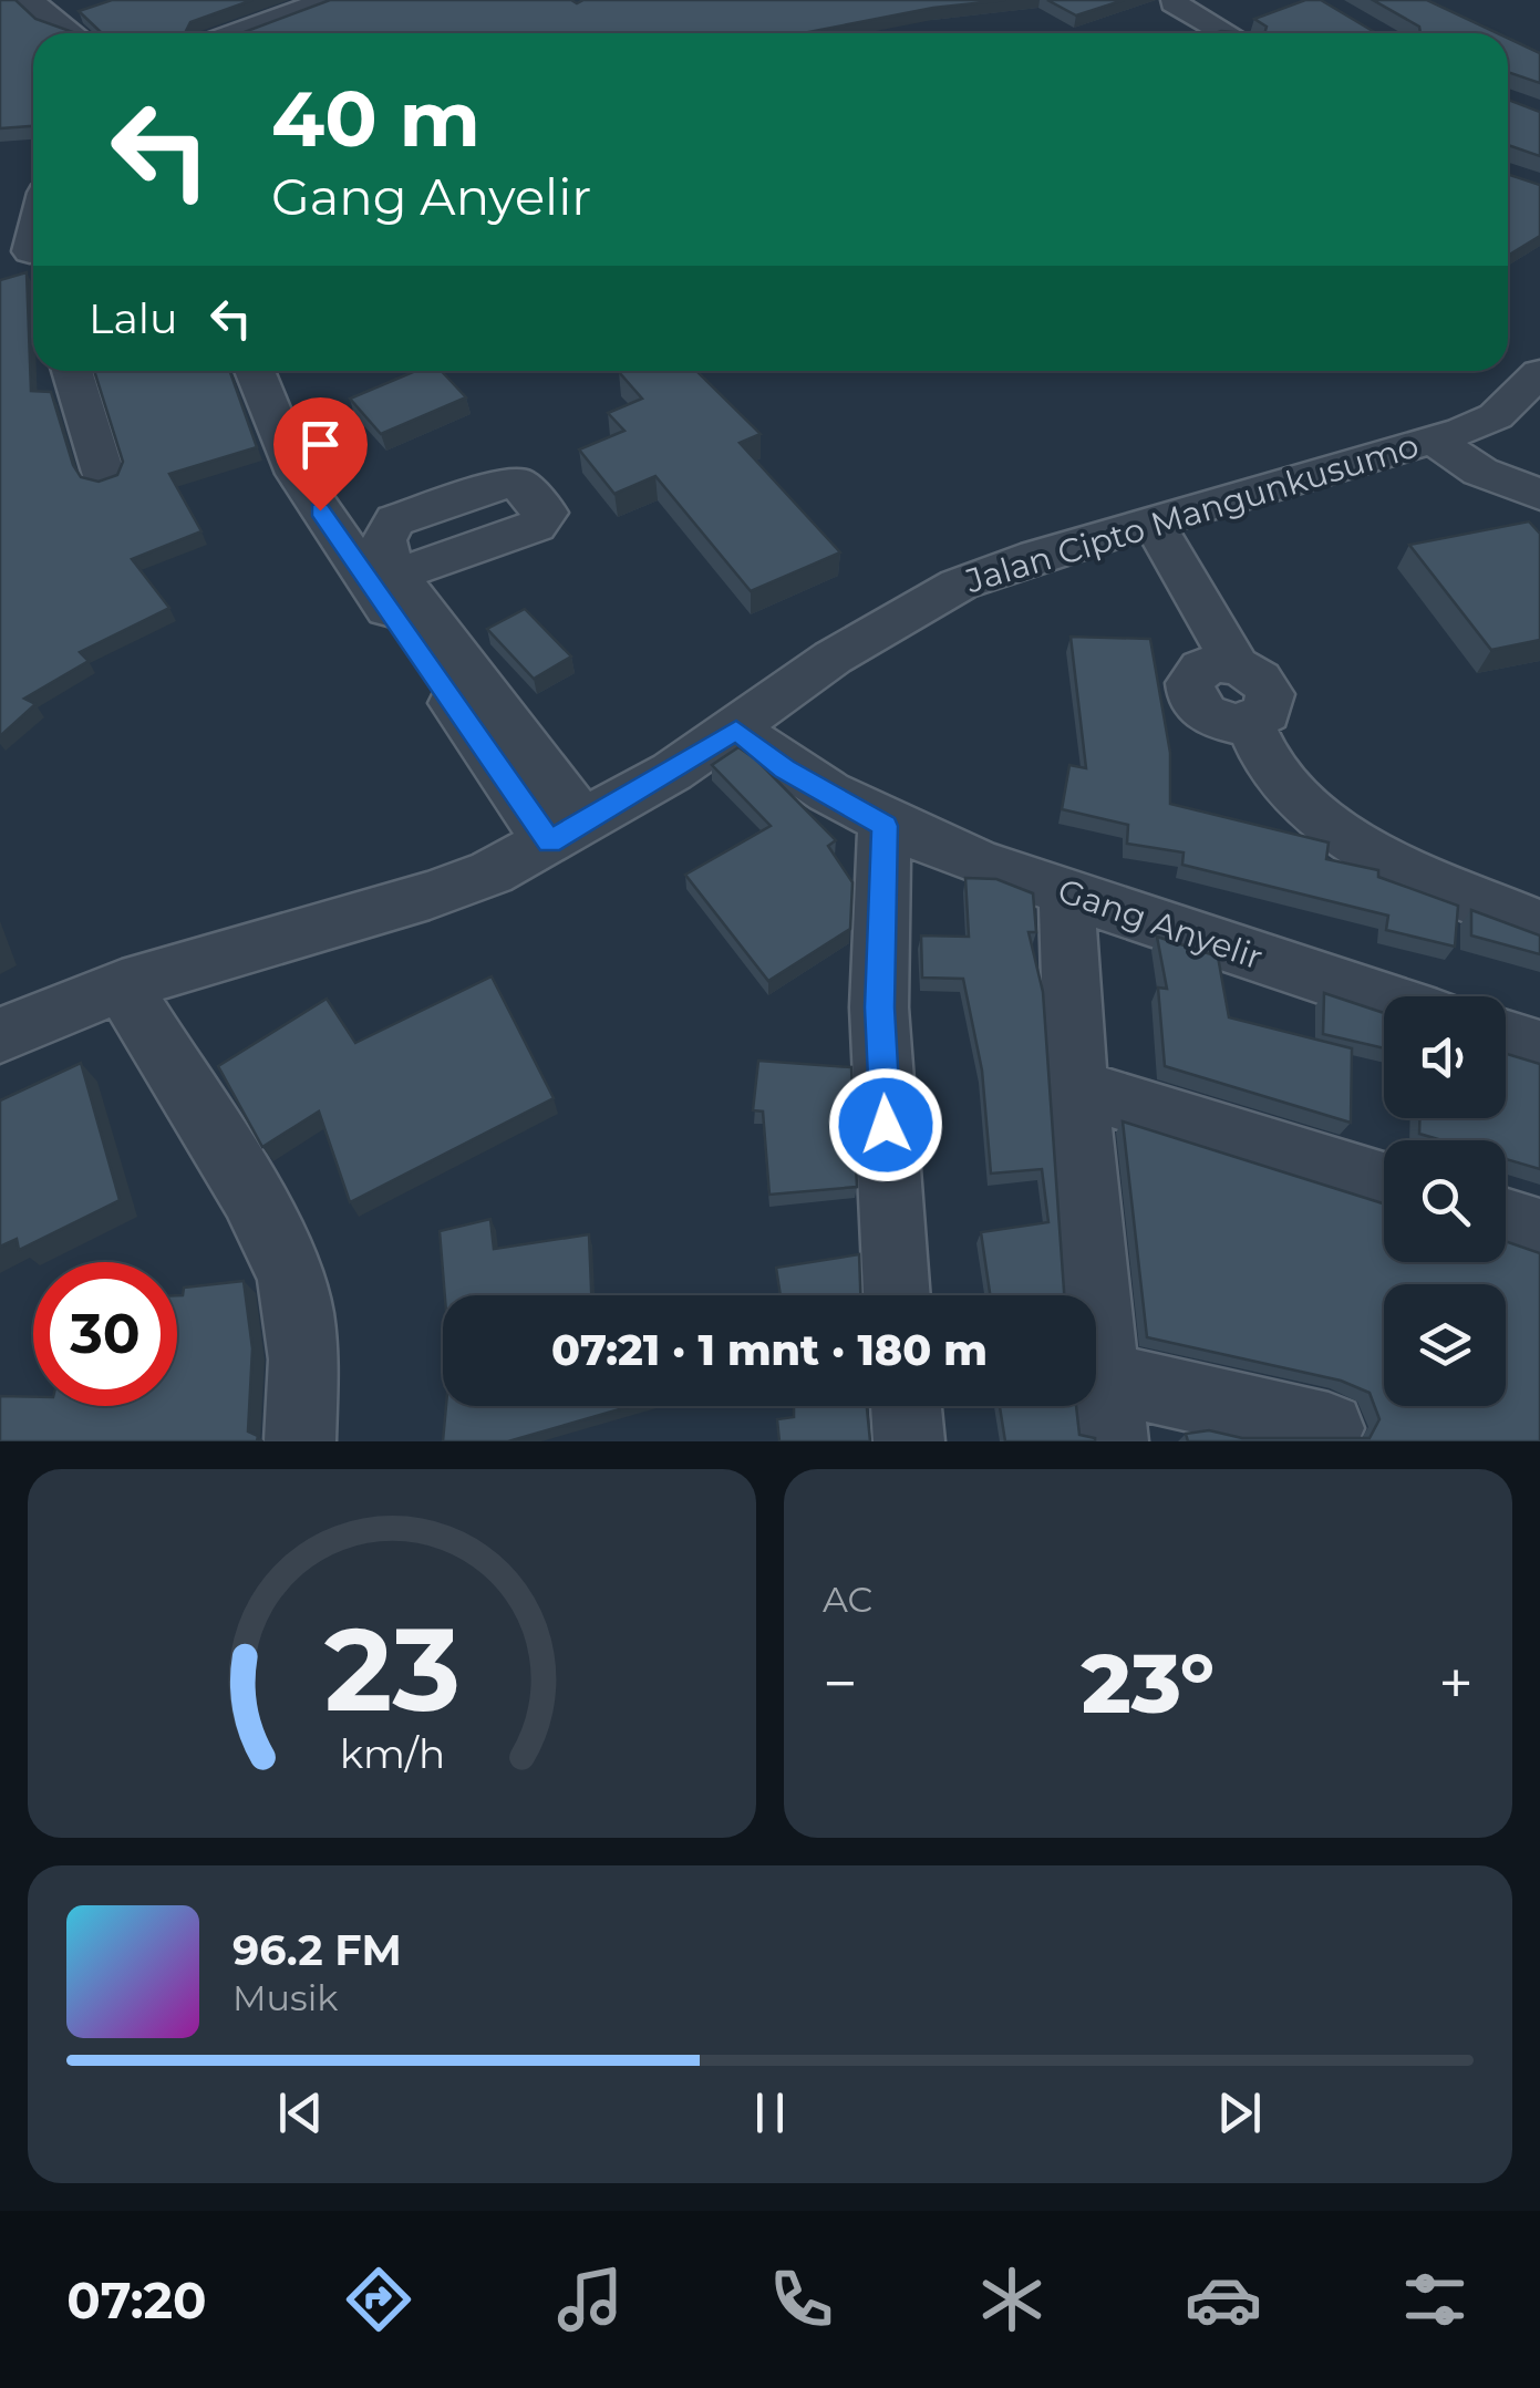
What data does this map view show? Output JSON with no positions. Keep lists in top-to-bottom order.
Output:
{
  "streets": {
    "street": ["Jalan Cipto Mangunkusumo", "Gang Anyelir"]
  },
  "crossings": [
    ["Jalan Cipto Mangunkusumo", "Gang Anyelir"]
  ],
  "page": {
    "turn": ["40 m", "Gang Anyelir"],
    "then": "Lalu",
    "limit": "30",
    "trip": "07:21 · 1 mnt · 180 m",
    "tile": "AC",
    "heat": ["−", "23°", "+"],
    "song": ["96.2 FM", "Musik"],
    "tabs": "07:20",
    "gauge": ["23", "km/h"]
  }
}
